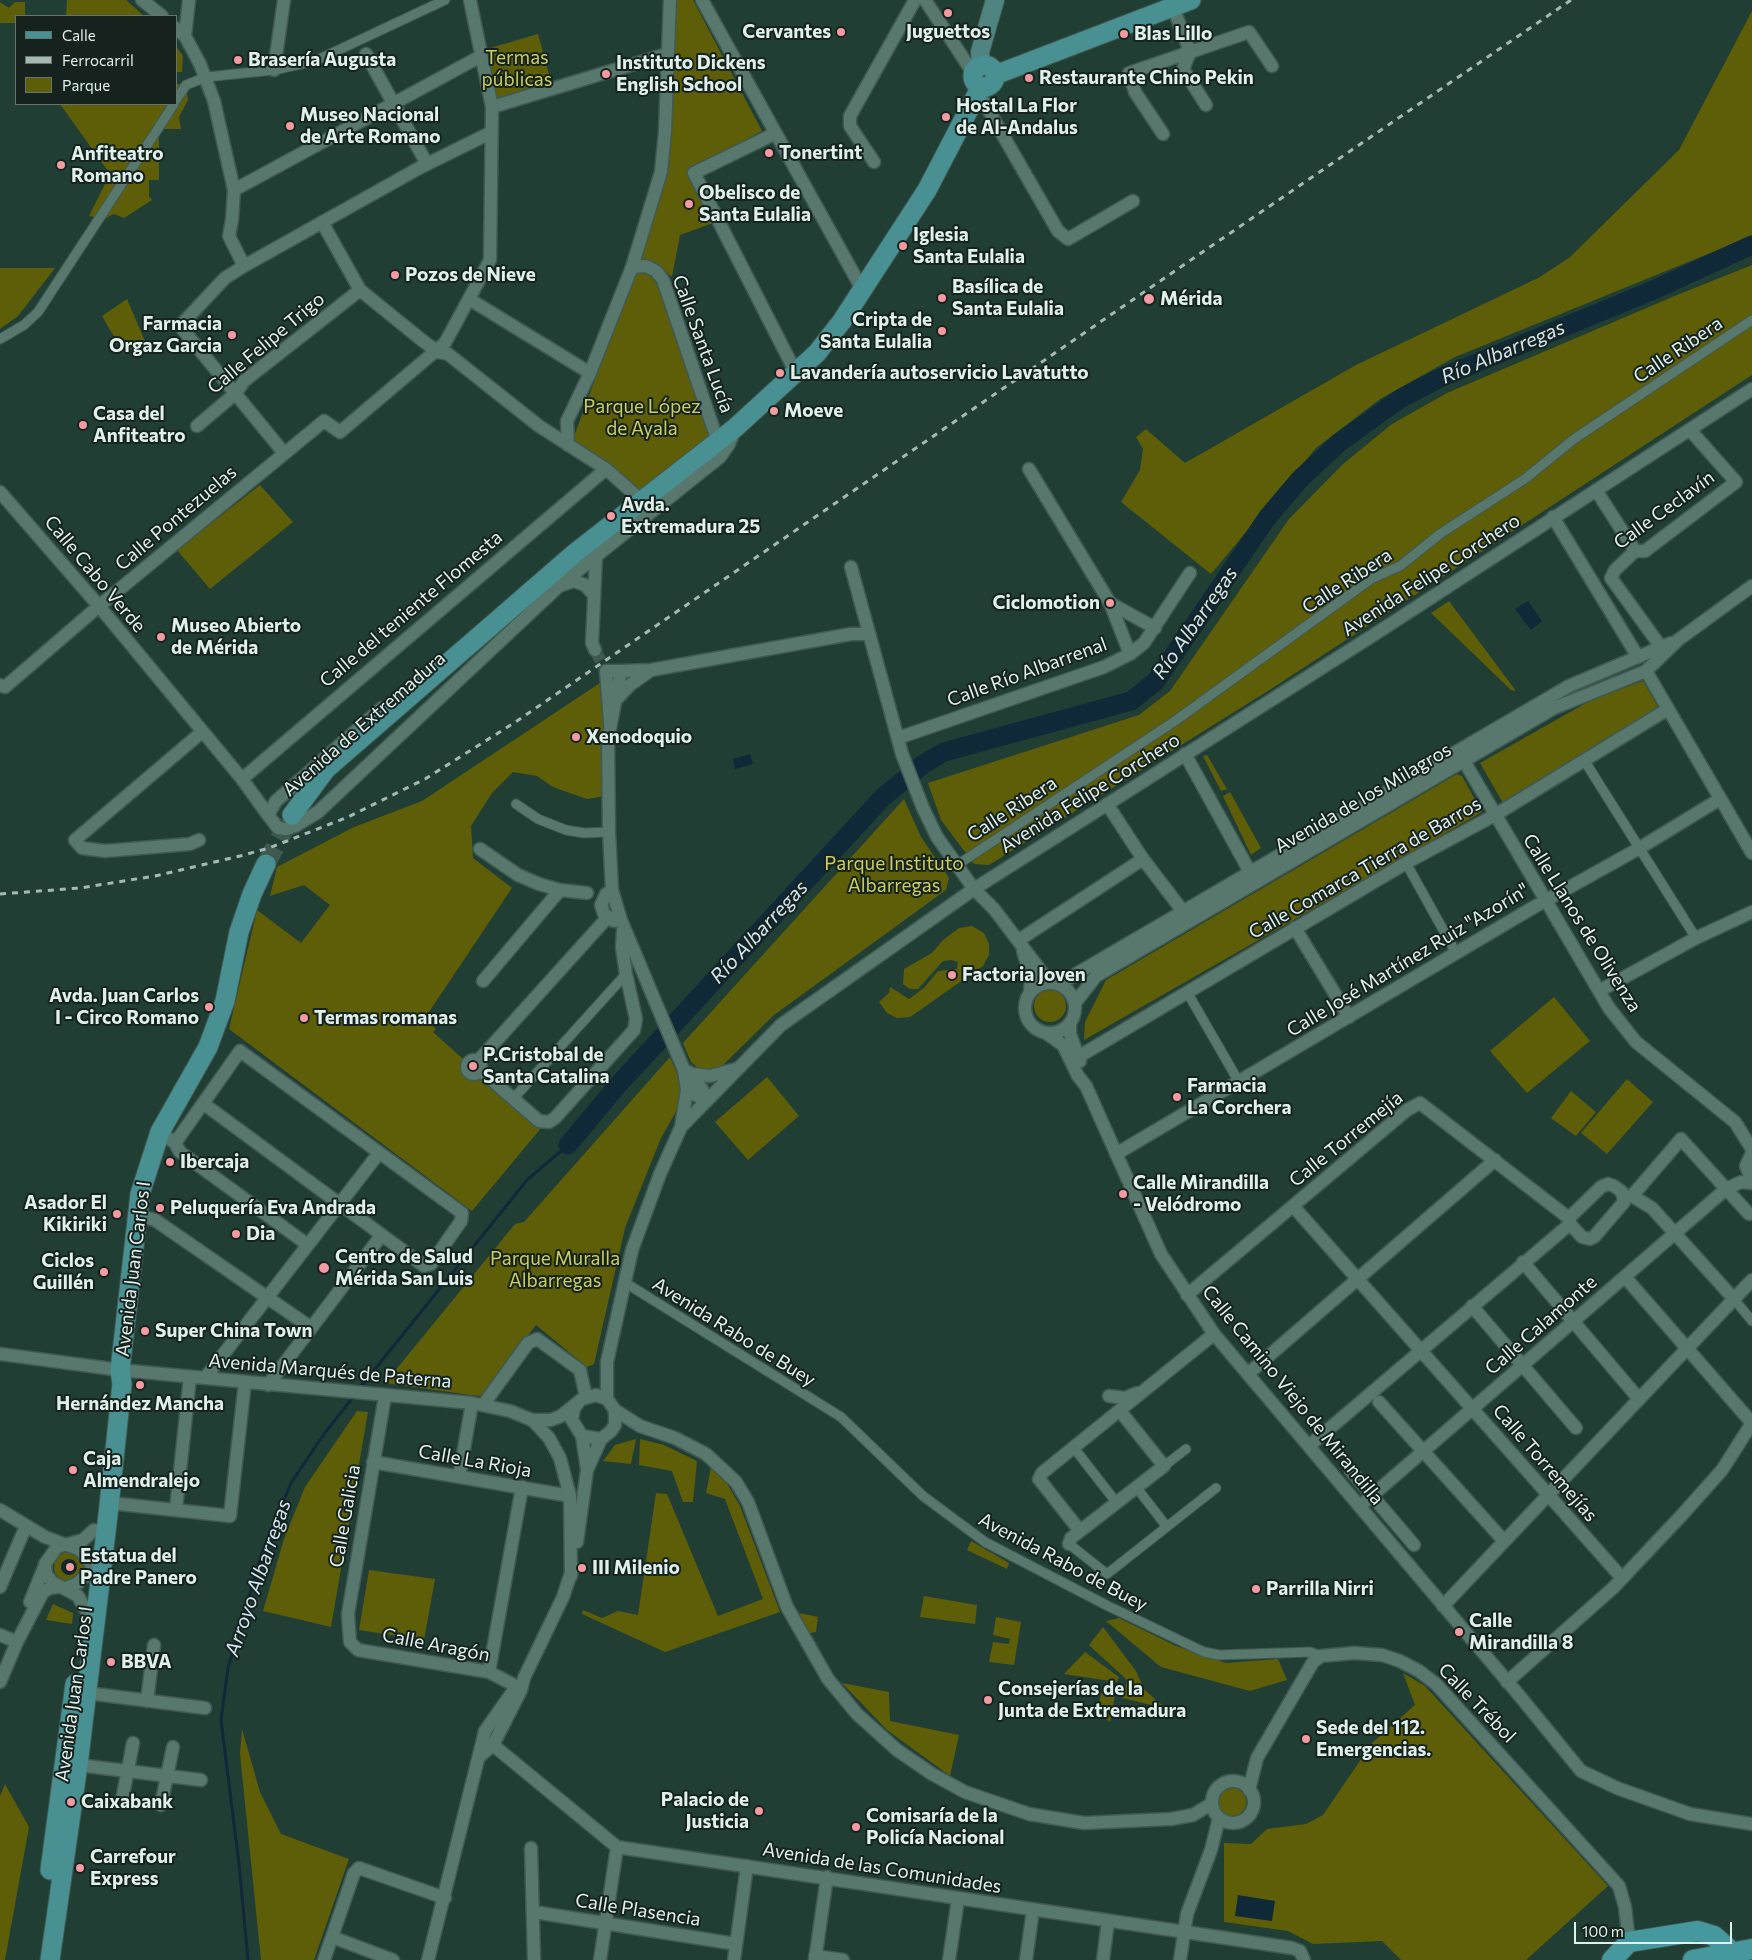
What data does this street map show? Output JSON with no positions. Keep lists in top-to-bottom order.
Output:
{
  "streets": {
    "main road": ["Avenida de Extremadura", "Avenida Juan Carlos I"],
    "street": [
      "Calle Felipe Trigo",
      "Calle Santa Lucía",
      "Calle Ribera",
      "Calle Ceclavín",
      "Calle Pontezuelas",
      "Calle Cabo Verde",
      "Avenida Felipe Corchero",
      "Calle del teniente Flomesta",
      "Calle Río Albarrenal",
      "Avenida de los Milagros",
      "Calle Comarca Tierra de Barros",
      "Calle Llanos de Olivenza",
      "Calle José Martínez Ruiz \"Azorín\"",
      "Calle Torremejía",
      "Calle Calamonte",
      "Avenida Rabo de Buey",
      "Avenida Marqués de Paterna",
      "Calle Camino Viejo de Mirandilla",
      "Calle La Rioja",
      "Calle Torremejías",
      "Calle Galicia",
      "Calle Aragón",
      "Calle Trébol",
      "Avenida de las Comunidades",
      "Calle Plasencia"
    ]
  },
  "crossings": [
    ["Calle Santa Lucía", "Avenida de Extremadura"],
    ["Calle Ceclavín", "Avenida Felipe Corchero"],
    ["Calle Ceclavín", "Avenida de los Milagros"],
    ["Calle Pontezuelas", "Calle Cabo Verde"],
    ["Calle Cabo Verde", "Calle del teniente Flomesta"],
    ["Calle Cabo Verde", "Avenida de Extremadura"],
    ["Avenida Felipe Corchero", "Avenida Rabo de Buey"],
    ["Avenida de los Milagros", "Calle Llanos de Olivenza"],
    ["Avenida de los Milagros", "Calle Camino Viejo de Mirandilla"],
    ["Calle Comarca Tierra de Barros", "Calle Llanos de Olivenza"],
    ["Calle Comarca Tierra de Barros", "Calle Camino Viejo de Mirandilla"],
    ["Calle Llanos de Olivenza", "Calle José Martínez Ruiz \"Azorín\""],
    ["Calle José Martínez Ruiz \"Azorín\"", "Calle Camino Viejo de Mirandilla"],
    ["Calle Torremejía", "Calle Camino Viejo de Mirandilla"],
    ["Calle Torremejía", "Calle Torremejías"],
    ["Avenida Juan Carlos I", "Avenida Marqués de Paterna"],
    ["Calle Calamonte", "Calle Camino Viejo de Mirandilla"],
    ["Calle Calamonte", "Calle Torremejías"],
    ["Avenida Rabo de Buey", "Calle Trébol"],
    ["Avenida Marqués de Paterna", "Calle Galicia"],
    ["Calle La Rioja", "Calle Galicia"],
    ["Calle Galicia", "Calle Aragón"]
  ],
  "water": ["Río Albarregas", "Arroyo Albarregas"],
  "parks": [
    "Termas públicas",
    "Parque López de Ayala",
    "Parque Instituto Albarregas",
    "Parque Muralla Albarregas"
  ],
  "places": [
    "Juguettos",
    "Cervantes",
    "Blas Lillo",
    "Brasería Augusta",
    "Instituto Dickens English School",
    "Restaurante Chino Pekin",
    "Hostal La Flor de Al-Andalus",
    "Museo Nacional de Arte Romano",
    "Tonertint",
    "Anfiteatro Romano",
    "Obelisco de Santa Eulalia",
    "Iglesia Santa Eulalia",
    "Pozos de Nieve",
    "Basílica de Santa Eulalia",
    "Mérida",
    "Cripta de Santa Eulalia",
    "Farmacia Orgaz Garcia",
    "Lavandería autoservicio Lavatutto",
    "Moeve",
    "Casa del Anfiteatro",
    "Avda. Extremadura 25",
    "Ciclomotion",
    "Museo Abierto de Mérida",
    "Xenodoquio",
    "Factoria Joven",
    "Avda. Juan Carlos I - Circo Romano",
    "Termas romanas",
    "P.Cristobal de Santa Catalina",
    "Farmacia La Corchera",
    "Ibercaja",
    "Calle Mirandilla - Velódromo",
    "Peluquería Eva Andrada",
    "Asador El Kikiriki",
    "Dia",
    "Centro de Salud Mérida San Luis",
    "Ciclos Guillén",
    "Super China Town",
    "Hernández Mancha",
    "Caja Almendralejo",
    "Estatua del Padre Panero",
    "III Milenio",
    "Parrilla Nirri",
    "Calle Mirandilla 8",
    "BBVA",
    "Consejerías de la Junta de Extremadura",
    "Sede del 112. Emergencias.",
    "Caixabank",
    "Palacio de Justicia",
    "Comisaría de la Policía Nacional",
    "Carrefour Express"
  ],
  "legend": ["Calle", "Ferrocarril", "Parque"],
  "scale_bar": "100 m"
}
